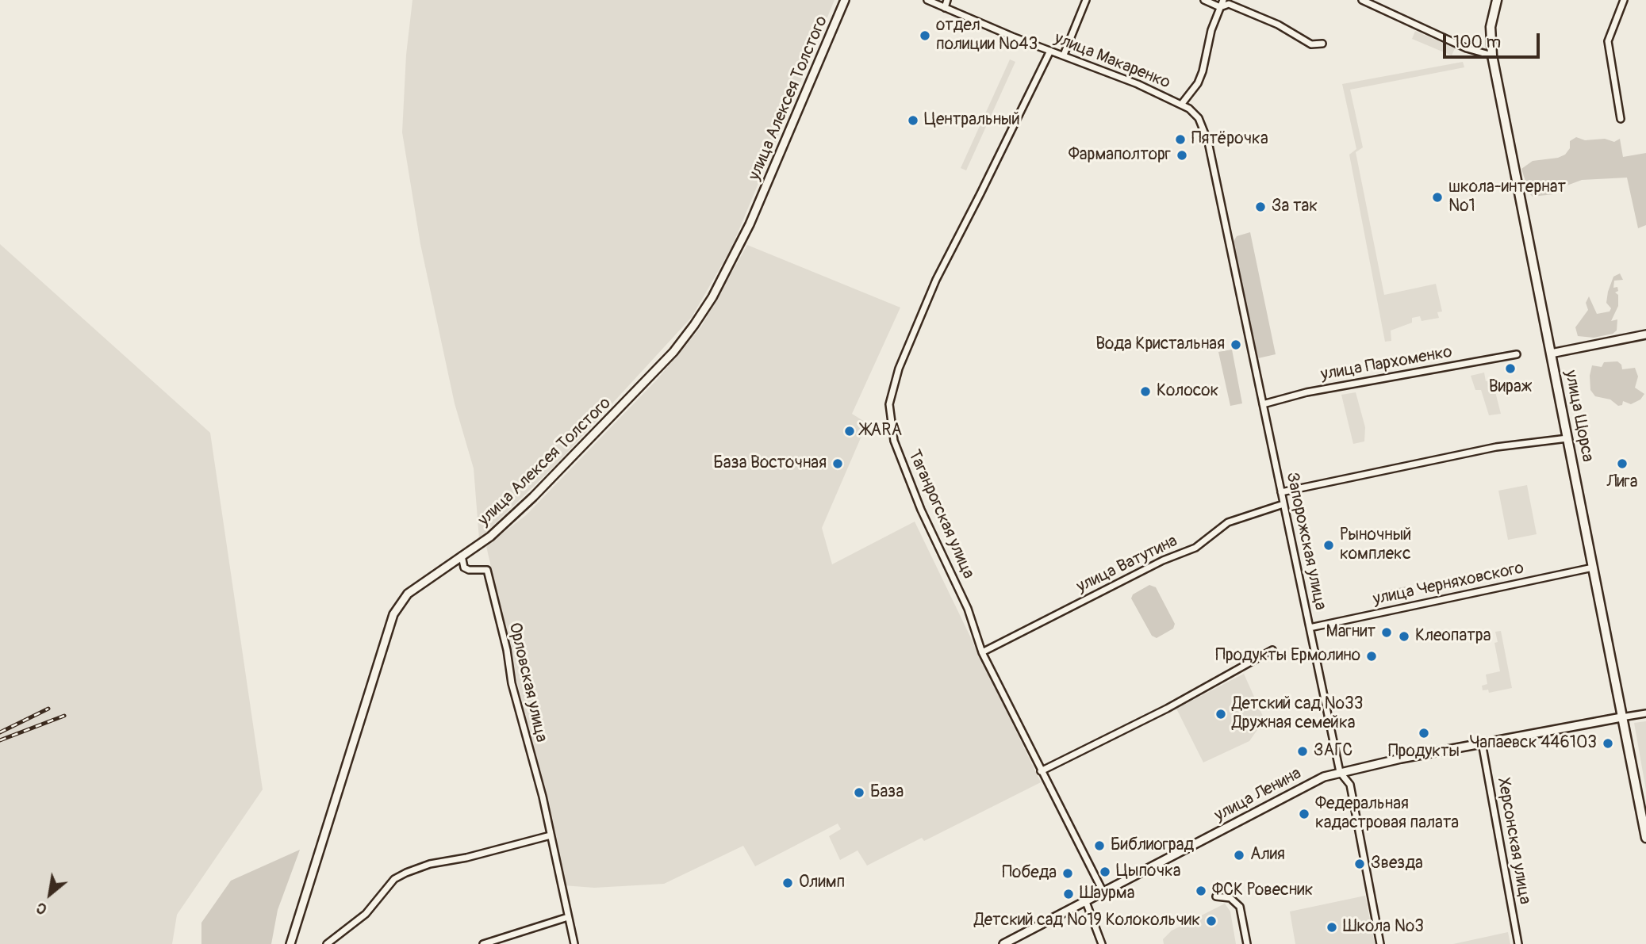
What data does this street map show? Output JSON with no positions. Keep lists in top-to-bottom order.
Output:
{
  "streets": {
    "main road": ["улица Щорса"],
    "street": [
      "улица Макаренко",
      "улица Алексея Толстого",
      "улица Пархоменко",
      "Таганрогская улица",
      "Запорожская улица",
      "улица Ватутина",
      "улица Черняховского",
      "Орловская улица",
      "улица Ленина",
      "Херсонская улица"
    ]
  },
  "crossings": [
    ["улица Макаренко", "Таганрогская улица"],
    ["улица Макаренко", "Запорожская улица"],
    ["улица Алексея Толстого", "Орловская улица"],
    ["улица Пархоменко", "Запорожская улица"],
    ["улица Щорса", "улица Черняховского"],
    ["улица Щорса", "улица Ленина"],
    ["Таганрогская улица", "улица Ватутина"],
    ["Таганрогская улица", "улица Ленина"],
    ["Запорожская улица", "улица Ватутина"],
    ["Запорожская улица", "улица Черняховского"],
    ["Запорожская улица", "улица Ленина"],
    ["улица Ленина", "Херсонская улица"]
  ],
  "places": [
    "отдел полиции №43",
    "Центральный",
    "Пятёрочка",
    "Фармаполторг",
    "школа-интернат №1",
    "За так",
    "Вода Кристальная",
    "Вираж",
    "Колосок",
    "ЖАRА",
    "База Восточная",
    "Лига",
    "Рыночный комплекс",
    "Магнит",
    "Клеопатра",
    "Продукты Ермолино",
    "Детский сад №33 Дружная семейка",
    "Продукты",
    "Чапаевск 446103",
    "ЗАГС",
    "База",
    "Федеральная кадастровая палата",
    "Библиоград",
    "Алия",
    "Звезда",
    "Цыпочка",
    "Победа",
    "Олимп",
    "ФСК Ровесник",
    "Шаурма",
    "Детский сад №19 Колокольчик",
    "Школа №3"
  ],
  "scale_bar": "100 m",
  "north": "bottom left"
}
